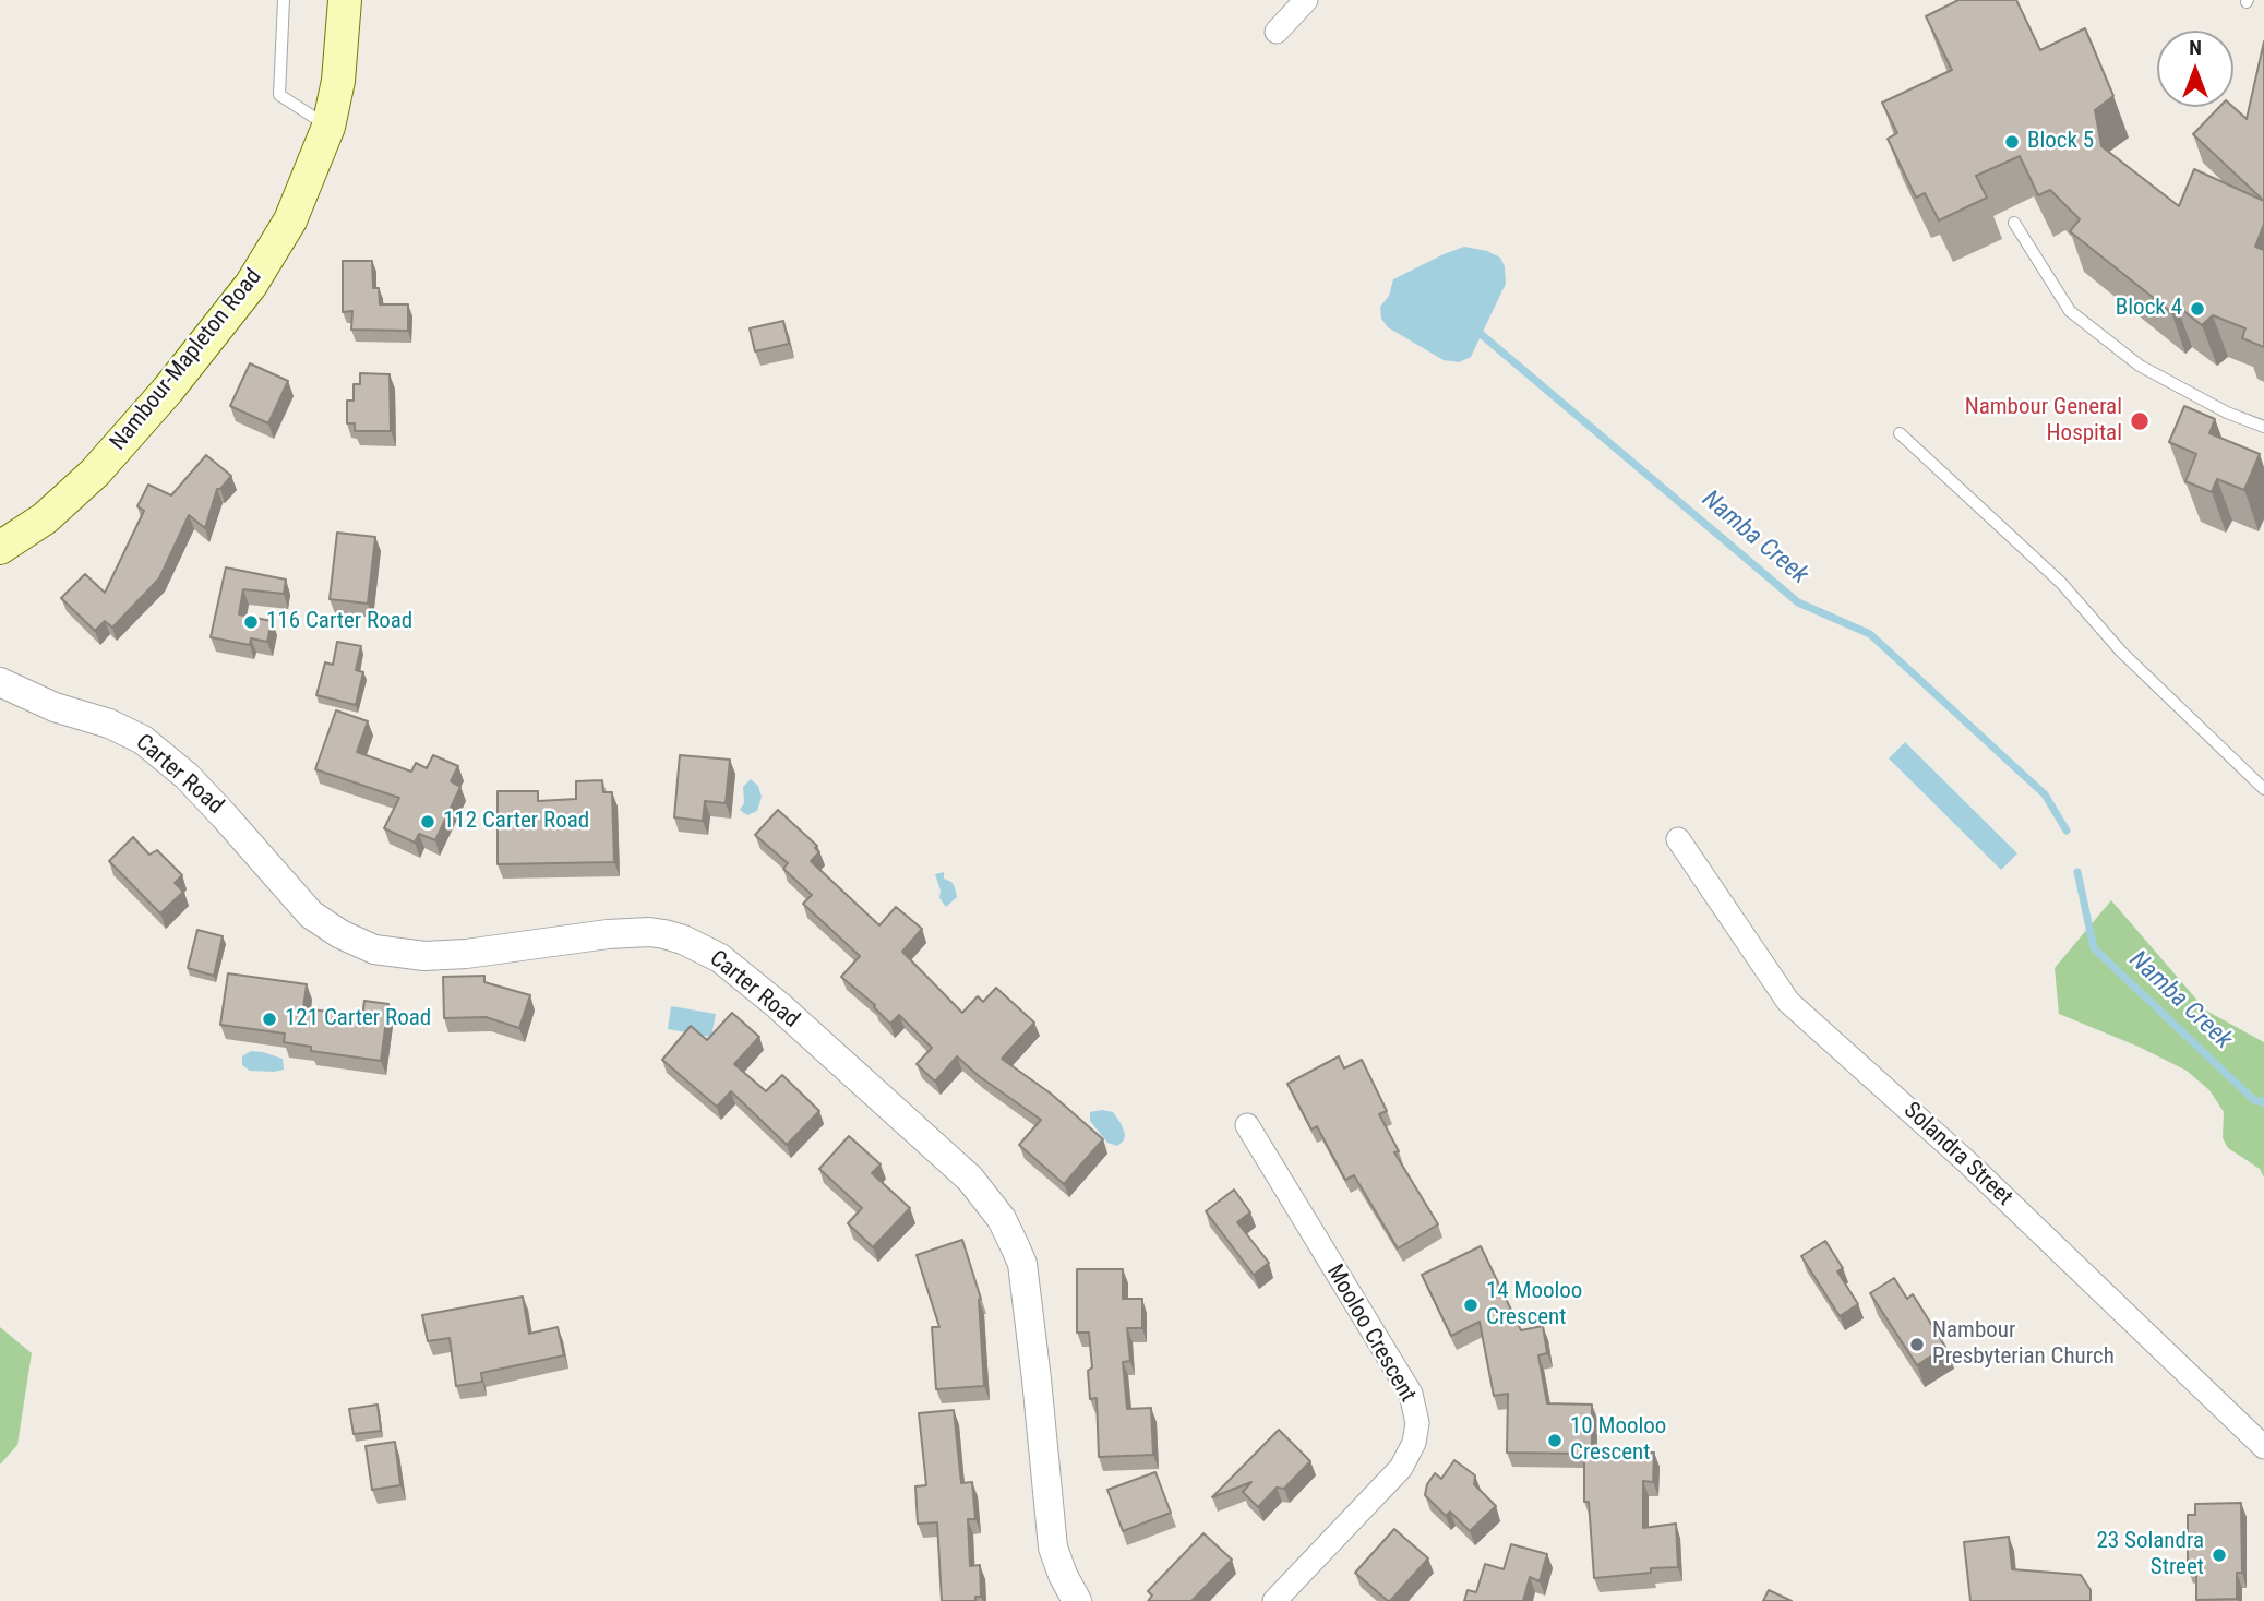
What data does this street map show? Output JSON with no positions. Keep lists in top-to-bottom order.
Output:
{
  "streets": {
    "main road": ["Nambour-Mapleton Road"],
    "street": ["Carter Road", "Solandra Street", "Mooloo Crescent"]
  },
  "water": ["Namba Creek"],
  "places": [
    "Block 5",
    "Block 4",
    "Nambour General Hospital",
    "116 Carter Road",
    "112 Carter Road",
    "121 Carter Road",
    "14 Mooloo Crescent",
    "Nambour Presbyterian Church",
    "10 Mooloo Crescent",
    "23 Solandra Street"
  ],
  "north": "top"
}
